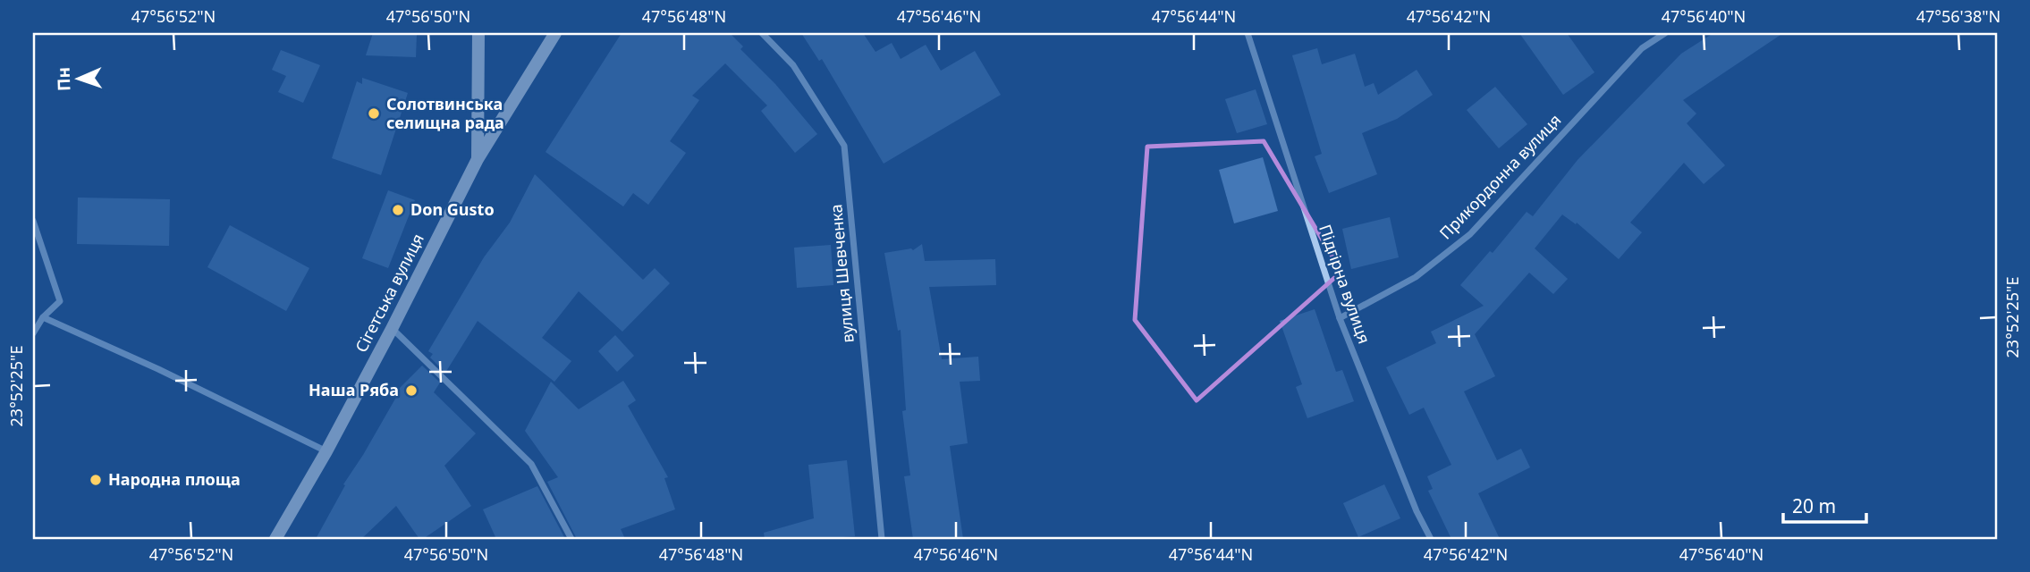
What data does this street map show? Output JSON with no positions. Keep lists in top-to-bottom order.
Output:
{
  "streets": {
    "street": [
      "Прикордонна вулиця",
      "вулиця Шевченка",
      "Підгірна вулиця",
      "Сігетська вулиця"
    ]
  },
  "crossings": [
    ["Прикордонна вулиця", "Підгірна вулиця"]
  ],
  "places": [
    "Солотвинська селищна рада",
    "Don Gusto",
    "Наша Ряба",
    "Народна площа"
  ],
  "scale_bar": "20 m",
  "north": "left",
  "coordinates": [
    "47°56'52\"N",
    "47°56'50\"N",
    "47°56'48\"N",
    "47°56'46\"N",
    "47°56'44\"N",
    "47°56'42\"N",
    "47°56'40\"N",
    "47°56'38\"N",
    "23°52'25\"E"
  ]
}
